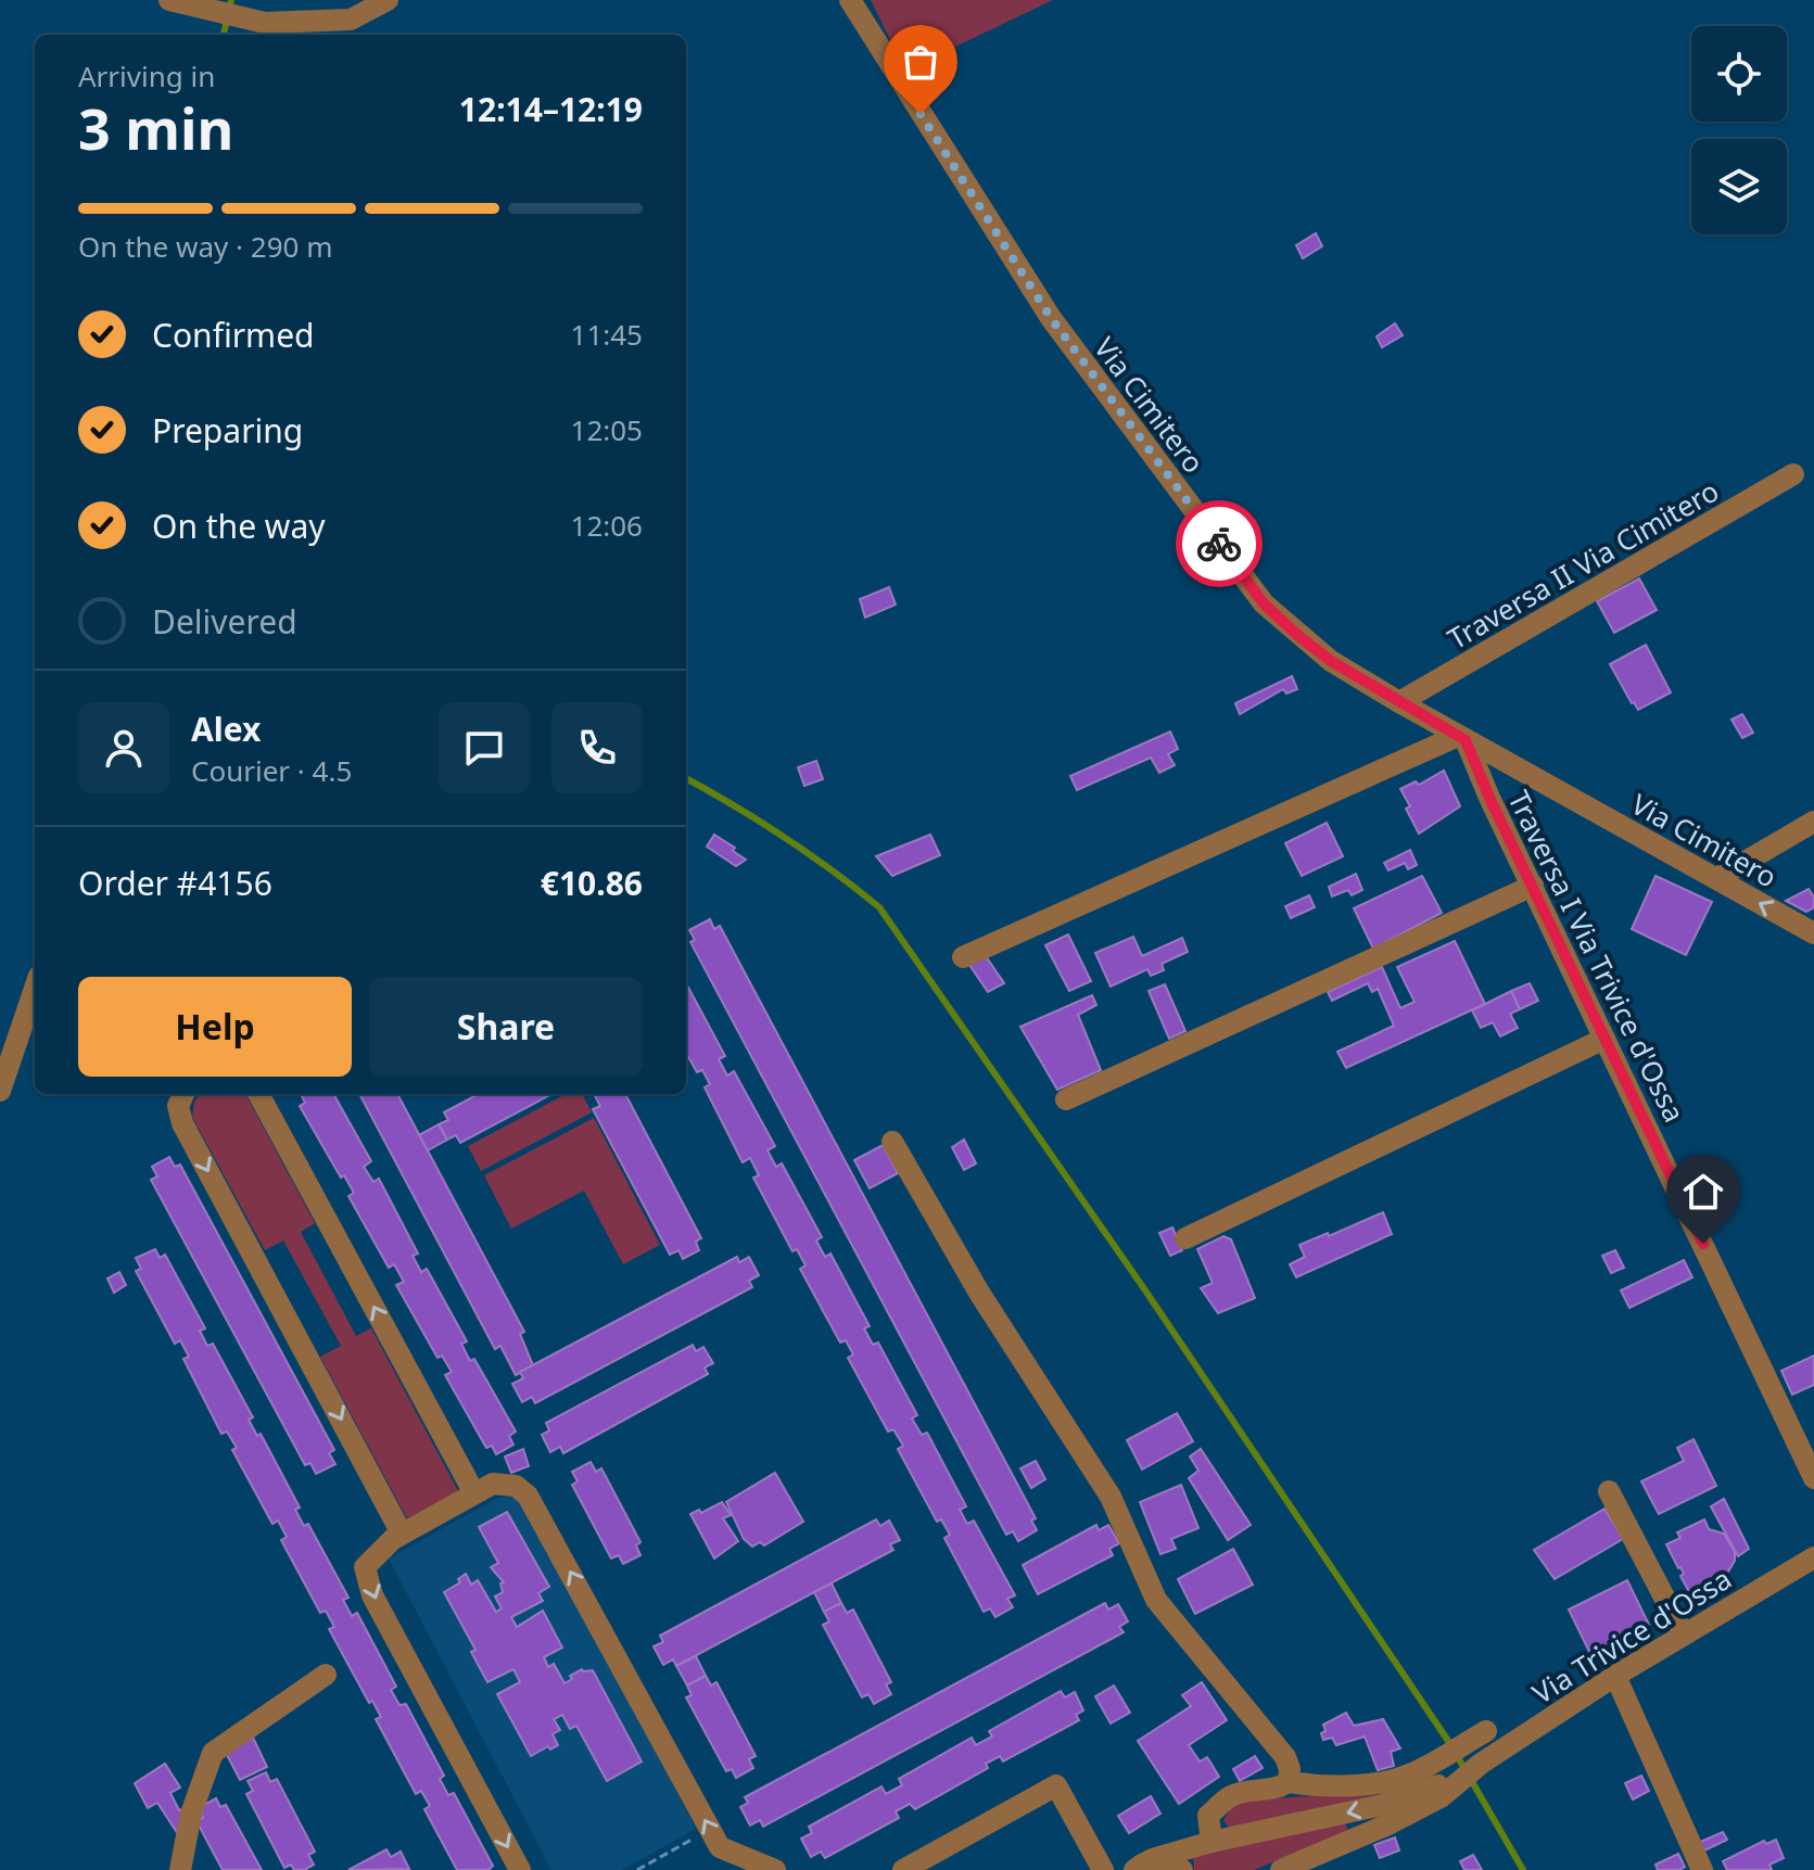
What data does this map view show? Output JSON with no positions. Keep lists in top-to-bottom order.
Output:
{
  "streets": {
    "street": [
      "Via Cimitero",
      "Traversa II Via Cimitero",
      "Traversa I Via Trivice d'Ossa",
      "Via Trivice d'Ossa"
    ]
  },
  "crossings": [
    ["Via Cimitero", "Traversa II Via Cimitero"],
    ["Via Cimitero", "Traversa I Via Trivice d'Ossa"]
  ],
  "page": {
    "heading": ["3 min", "Arriving in", "12:14–12:19"],
    "panel": [
      "Alex",
      "Courier · 4.5",
      "Order #4156",
      "€10.86"
    ],
    "bar": "On the way · 290 m",
    "list": [
      ["Confirmed", "11:45"],
      ["Preparing", "12:05"],
      ["On the way", "12:06"],
      "Delivered"
    ],
    "buttons": ["Help", "Share"]
  }
}
